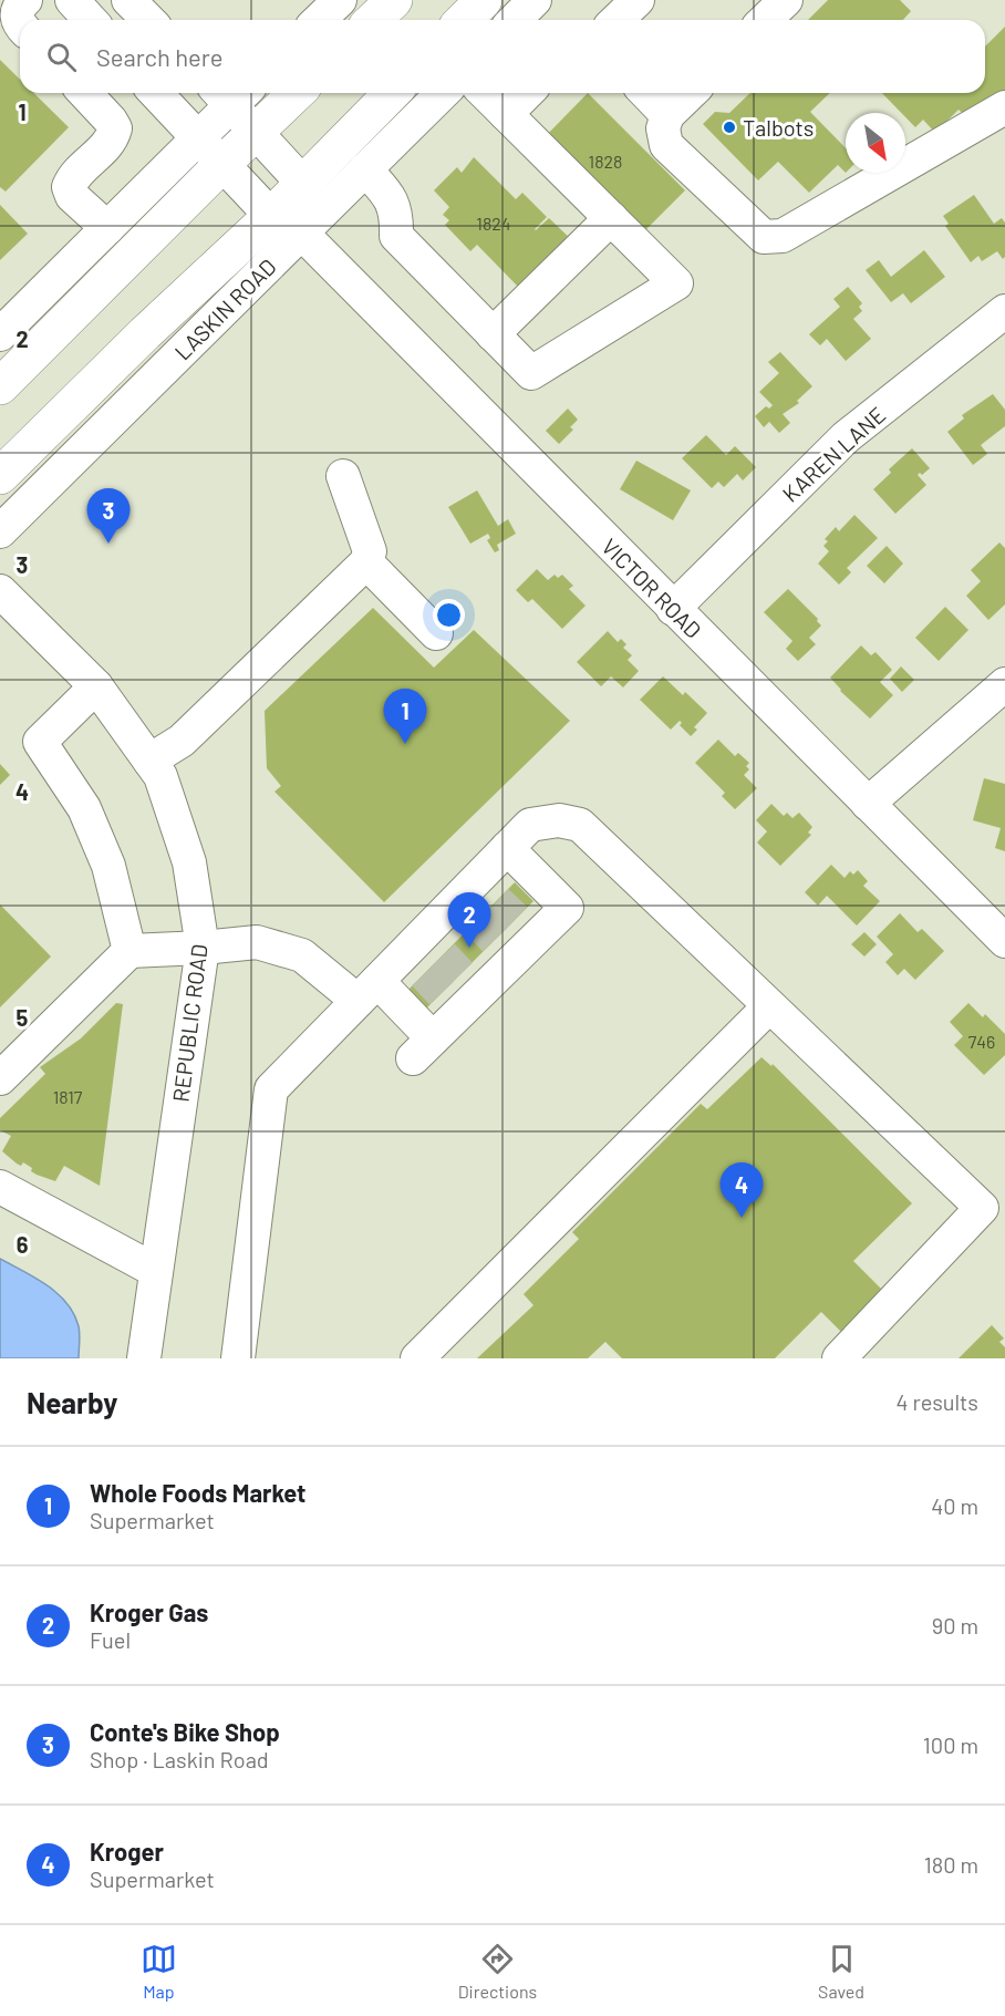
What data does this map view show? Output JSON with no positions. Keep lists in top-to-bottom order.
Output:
{
  "streets": {
    "main road": ["LASKIN ROAD"],
    "street": ["KAREN LANE", "VICTOR ROAD", "REPUBLIC ROAD"]
  },
  "crossings": [
    ["LASKIN ROAD", "VICTOR ROAD"],
    ["KAREN LANE", "VICTOR ROAD"]
  ],
  "places": ["Talbots"],
  "house_numbers": [
    "1828",
    "1824",
    "746",
    "1817"
  ],
  "north": "bottom right",
  "page": {
    "search": "Search here",
    "pins": [
      "3",
      "1",
      "2",
      "4"
    ],
    "heading": ["Nearby", "4 results"],
    "list": [
      {
        "mark": "1",
        "name": "Whole Foods Market",
        "note": "Supermarket",
        "value": "40 m"
      },
      {
        "mark": "2",
        "name": "Kroger Gas",
        "note": "Fuel",
        "value": "90 m"
      },
      {
        "mark": "3",
        "name": "Conte's Bike Shop",
        "note": "Shop · Laskin Road",
        "value": "100 m"
      },
      {
        "mark": "4",
        "name": "Kroger",
        "note": "Supermarket",
        "value": "180 m"
      }
    ],
    "nav": ["Map", "Directions", "Saved"]
  },
  "grid": {
    "rows": [
      "1",
      "2",
      "3",
      "4",
      "5",
      "6"
    ]
  }
}
